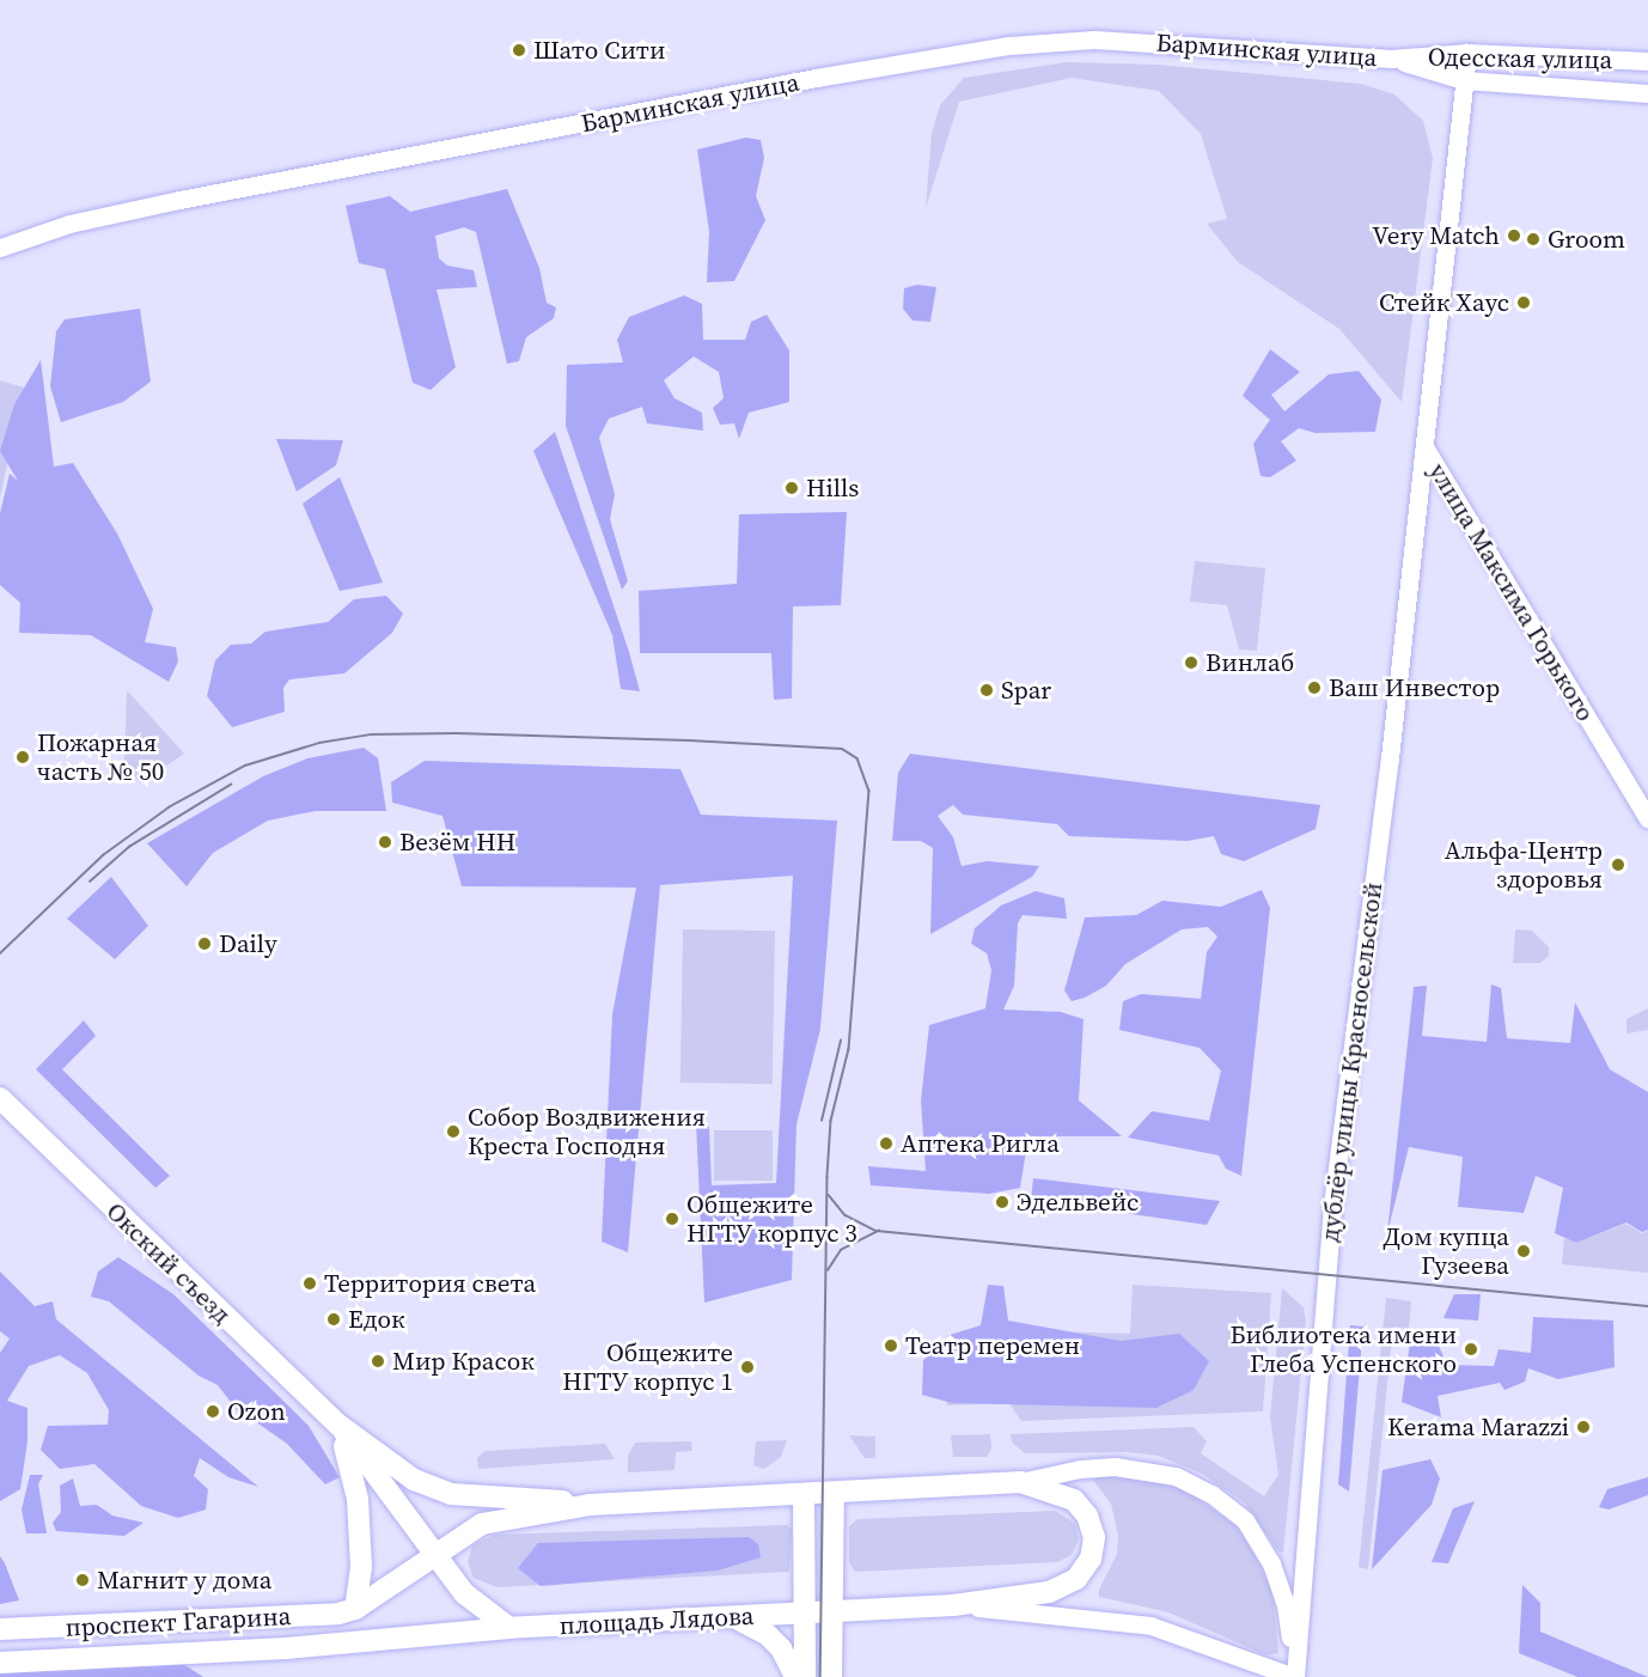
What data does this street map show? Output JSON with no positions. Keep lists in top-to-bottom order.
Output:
{
  "streets": {
    "main road": [
      "Барминская улица",
      "Одесская улица",
      "улица Максима Горького",
      "дублёр улицы Красносельской",
      "Окский съезд",
      "площадь Лядова",
      "проспект Гагарина"
    ]
  },
  "crossings": [
    ["Барминская улица", "Одесская улица"],
    ["Одесская улица", "улица Максима Горького"],
    ["улица Максима Горького", "дублёр улицы Красносельской"],
    ["Окский съезд", "площадь Лядова"],
    ["площадь Лядова", "проспект Гагарина"]
  ],
  "places": [
    "Шато Сити",
    "Very Match",
    "Groom",
    "Стейк Хаус",
    "Hills",
    "Винлаб",
    "Ваш Инвестор",
    "Spar",
    "Пожарная часть № 50",
    "Везём НН",
    "Альфа-Центр здоровья",
    "Daily",
    "Собор Воздвижения Креста Господня",
    "Аптека Ригла",
    "Эдельвейс",
    "Общежите НГТУ корпус 3",
    "Дом купца Гузеева",
    "Территория света",
    "Едок",
    "Театр перемен",
    "Библиотека имени Глеба Успенского",
    "Мир Красок",
    "Общежите НГТУ корпус 1",
    "Ozon",
    "Kerama Marazzi",
    "Магнит у дома"
  ]
}
